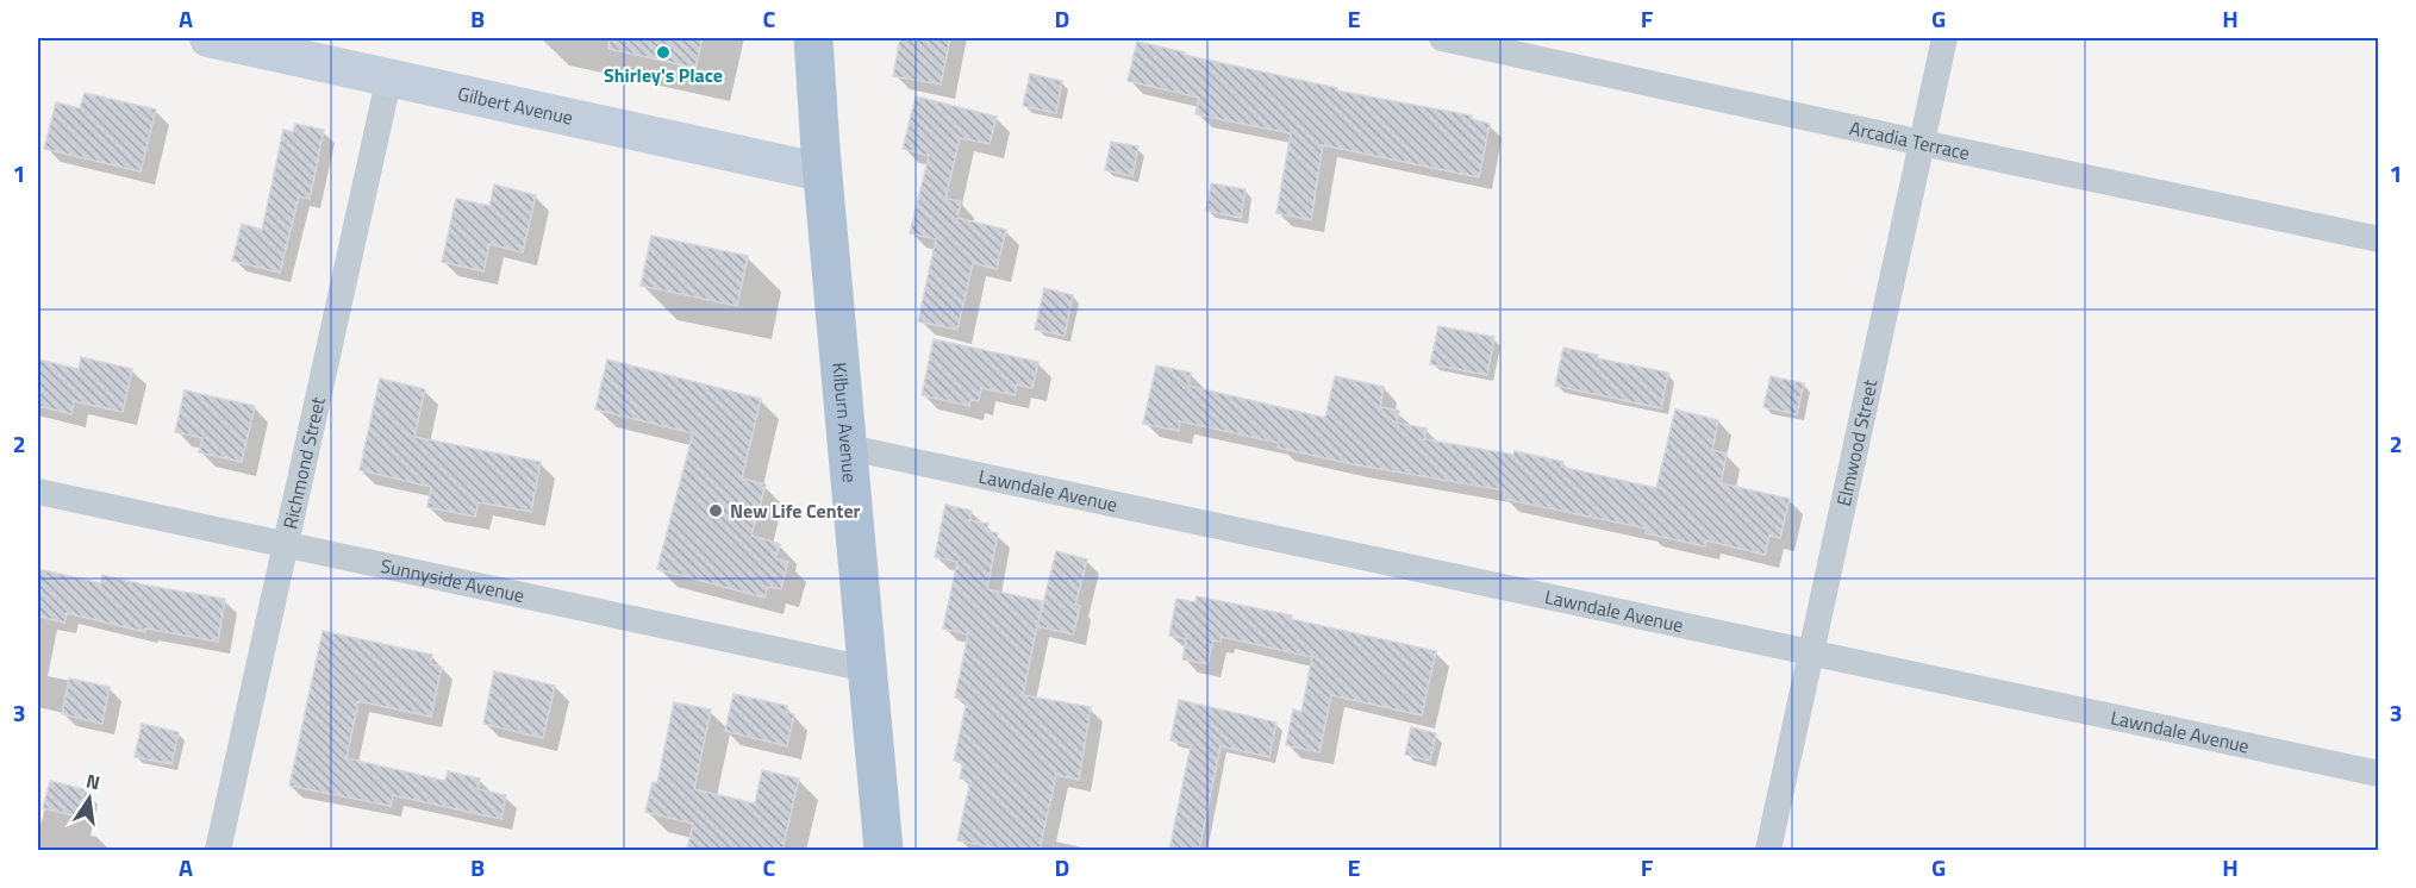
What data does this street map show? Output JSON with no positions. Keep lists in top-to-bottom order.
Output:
{
  "streets": {
    "main road": ["Kilburn Avenue"],
    "street": [
      "Gilbert Avenue",
      "Arcadia Terrace",
      "Elmwood Street",
      "Richmond Street",
      "Lawndale Avenue",
      "Sunnyside Avenue"
    ]
  },
  "crossings": [
    ["Gilbert Avenue", "Kilburn Avenue"],
    ["Gilbert Avenue", "Richmond Street"],
    ["Arcadia Terrace", "Elmwood Street"],
    ["Kilburn Avenue", "Lawndale Avenue"],
    ["Kilburn Avenue", "Sunnyside Avenue"],
    ["Elmwood Street", "Lawndale Avenue"],
    ["Richmond Street", "Sunnyside Avenue"]
  ],
  "places": ["Shirley's Place", "New Life Center"],
  "north": "top",
  "grid": {
    "columns": [
      "A",
      "B",
      "C",
      "D",
      "E",
      "F",
      "G",
      "H"
    ],
    "rows": ["1", "2", "3"]
  }
}
